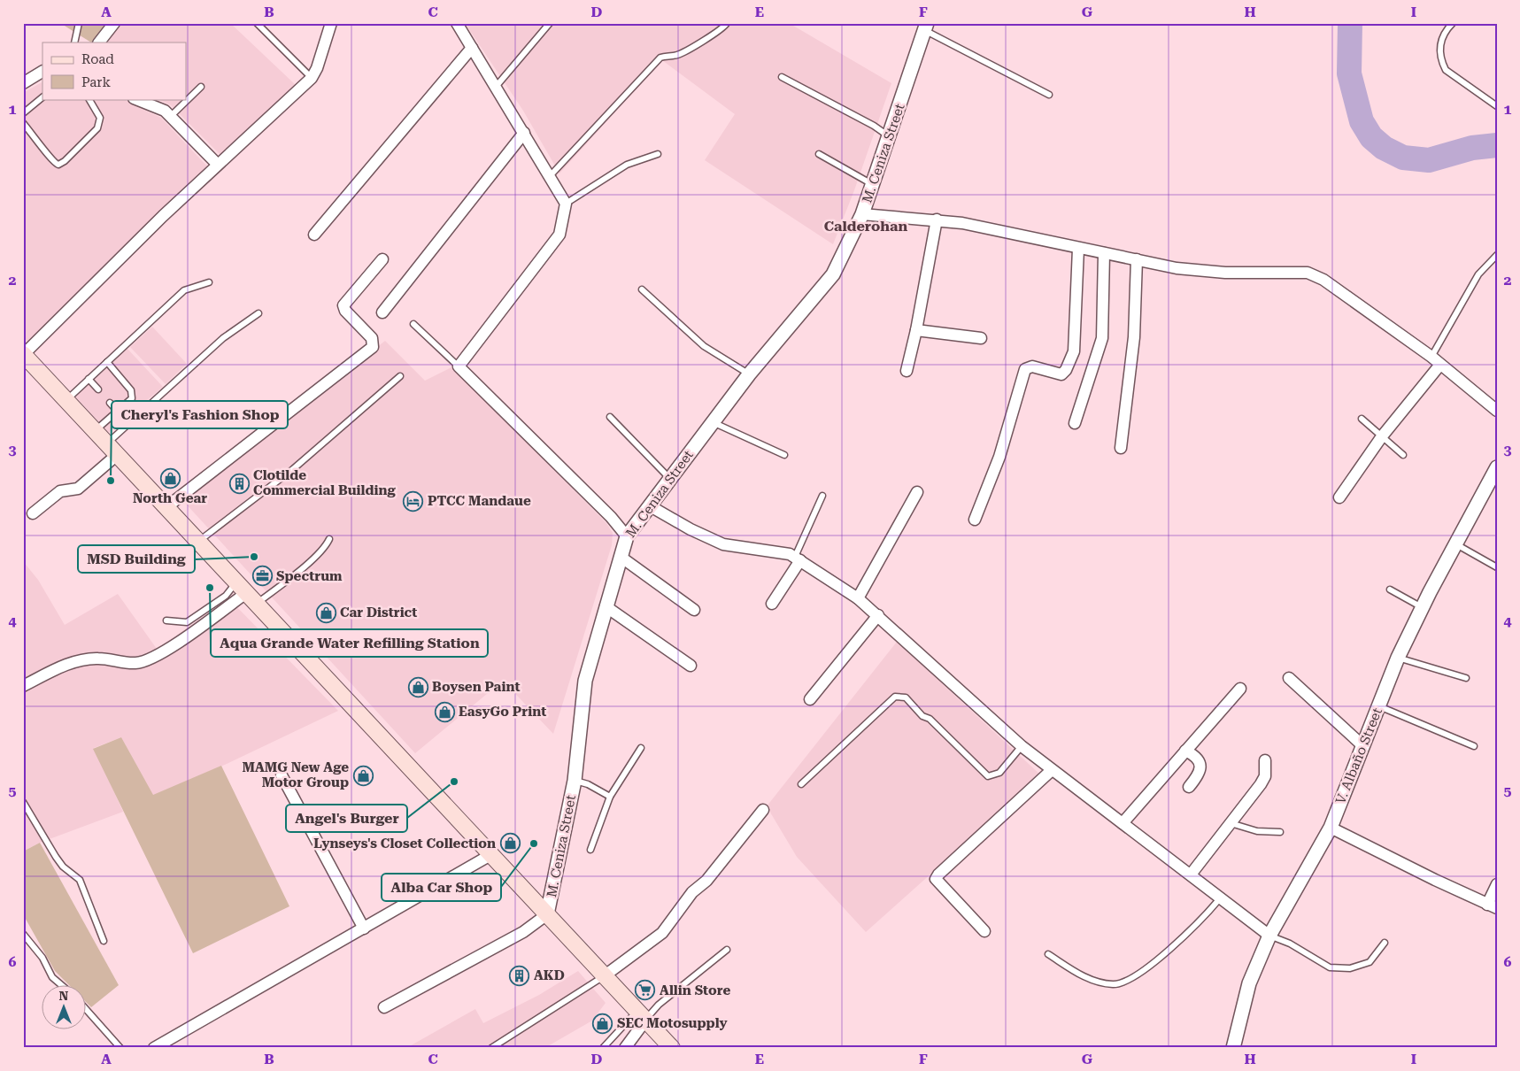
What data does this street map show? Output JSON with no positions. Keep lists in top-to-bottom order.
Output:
{
  "streets": {
    "street": ["M. Ceniza Street", "V. Albaño Street"]
  },
  "districts": ["Calderohan"],
  "places": {
    "shop": [
      "North Gear",
      "Car District",
      "Boysen Paint",
      "EasyGo Print",
      "MAMG New Age Motor Group",
      "Lynseys's Closet Collection",
      "SEC Motosupply"
    ],
    "other": [
      "Cheryl's Fashion Shop",
      "MSD Building",
      "Aqua Grande Water Refilling Station",
      "Angel's Burger",
      "Alba Car Shop"
    ],
    "building": ["Clotilde Commercial Building", "AKD"],
    "hotel": ["PTCC Mandaue"],
    "office": ["Spectrum"],
    "supermarket": ["Allin Store"]
  },
  "legend": ["Road", "Park"],
  "north": "top",
  "grid": {
    "columns": [
      "A",
      "B",
      "C",
      "D",
      "E",
      "F",
      "G",
      "H",
      "I"
    ],
    "rows": [
      "1",
      "2",
      "3",
      "4",
      "5",
      "6"
    ]
  }
}
